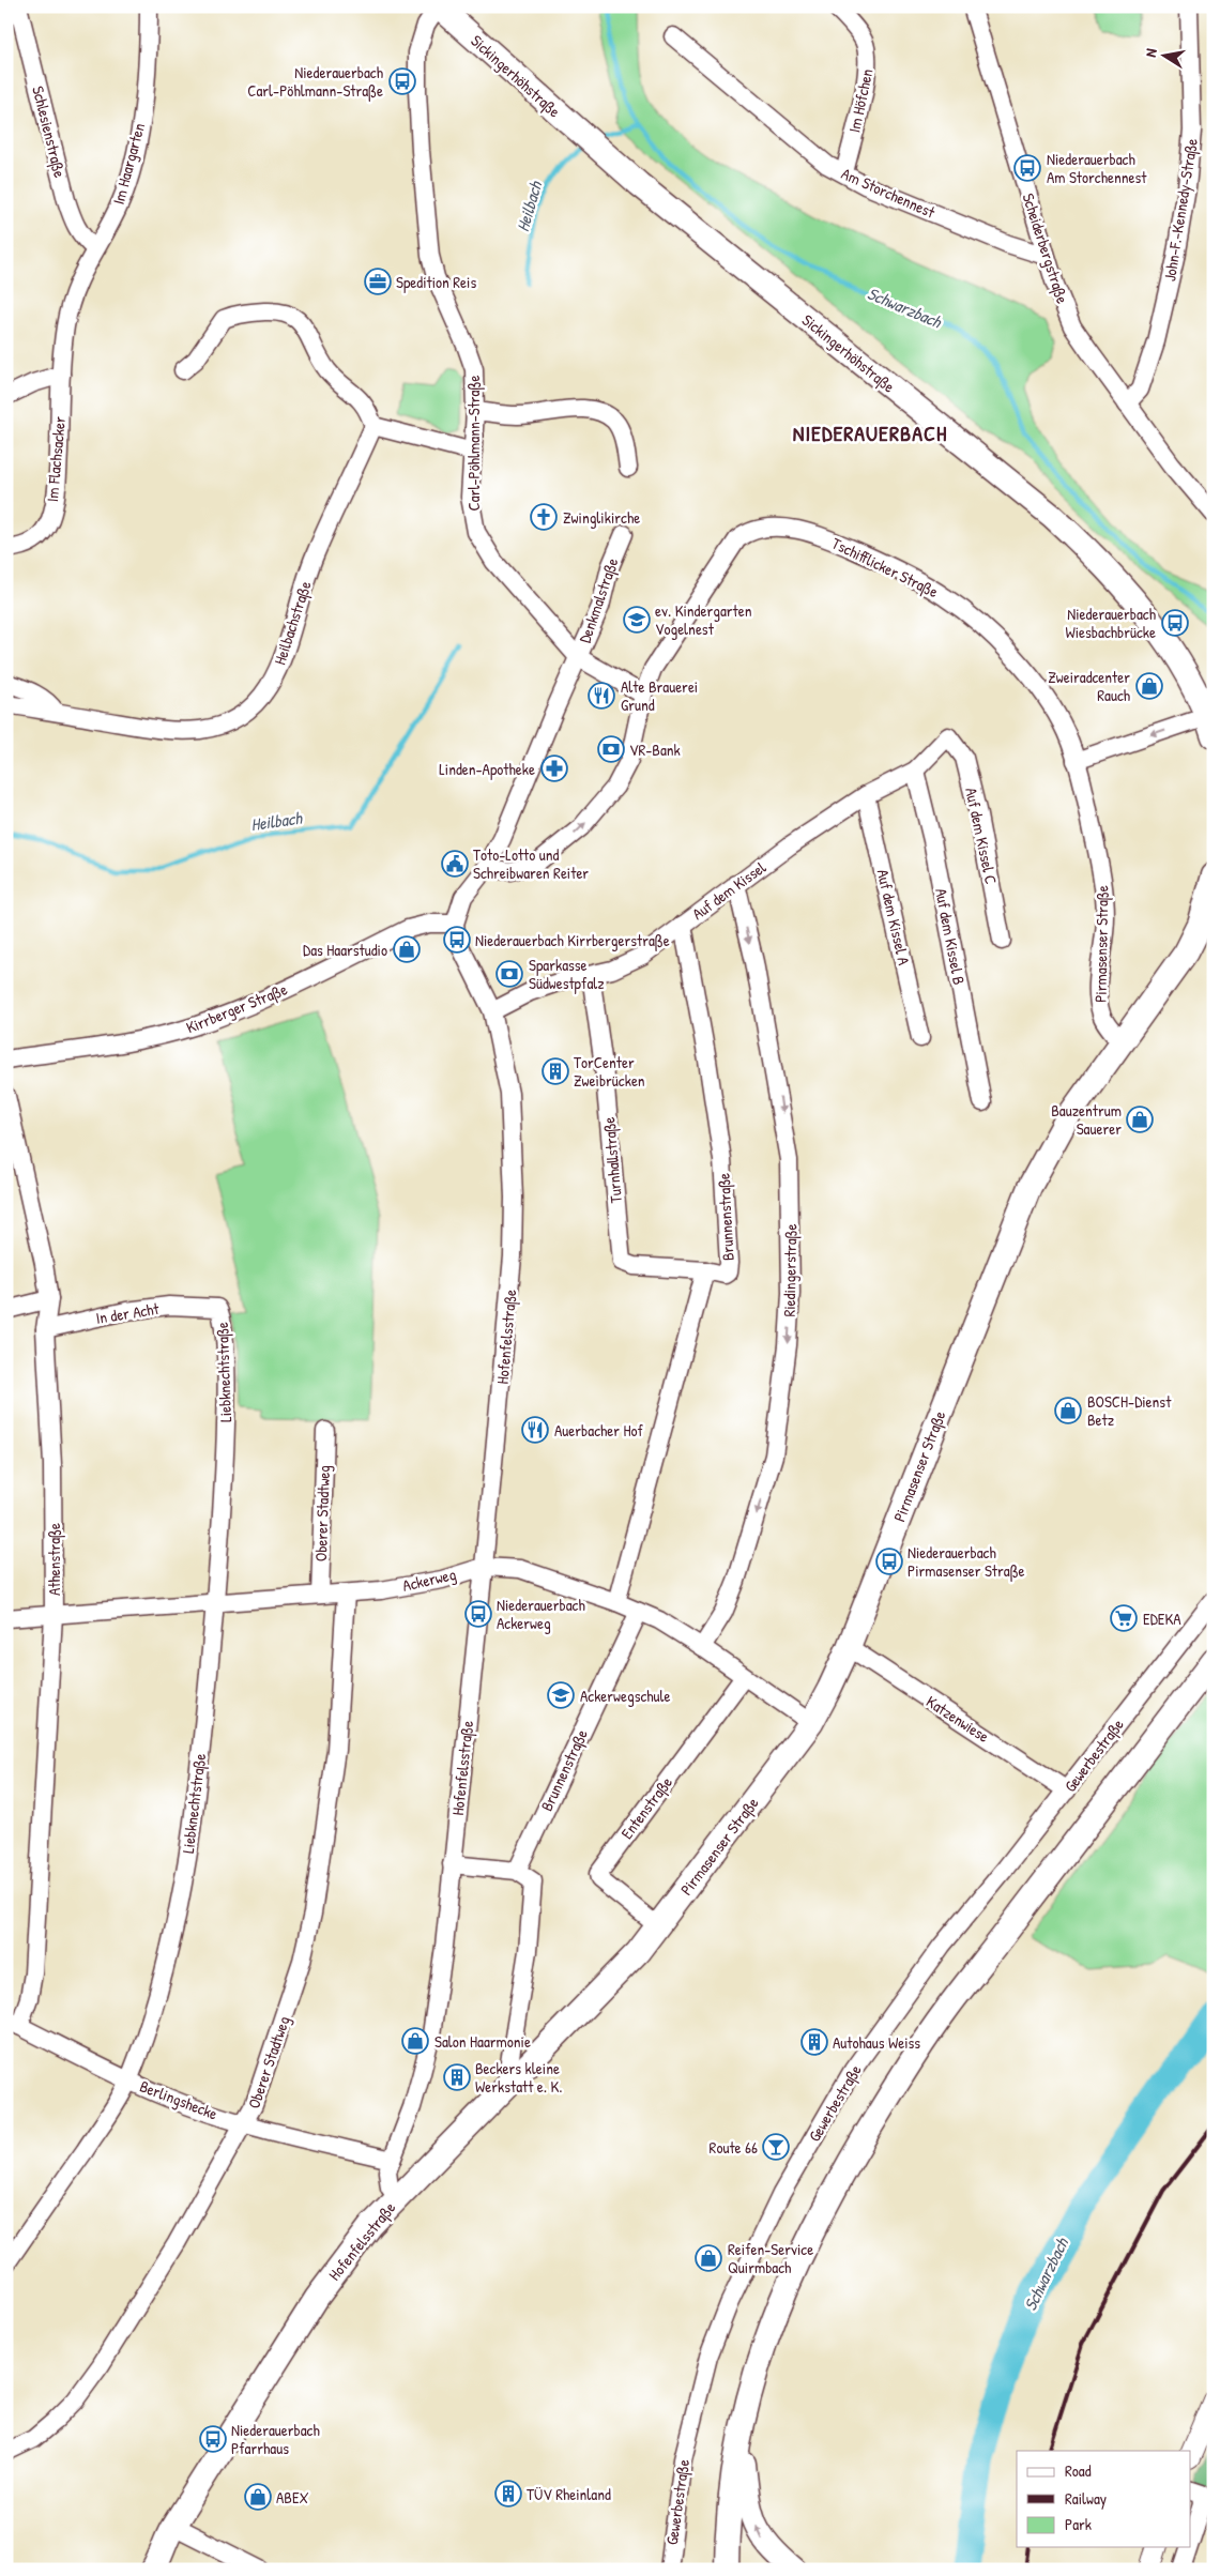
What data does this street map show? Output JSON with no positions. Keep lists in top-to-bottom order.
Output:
{
  "streets": {
    "main road": ["Sickingerhöhstraße", "Pirmasenser Straße", "Hofenfelsstraße"],
    "street": [
      "Im Höfchen",
      "Schlesienstraße",
      "Im Haargarten",
      "Am Storchennest",
      "John-F.-Kennedy-Straße",
      "Scheiderbergstraße",
      "Carl-Pöhlmann-Straße",
      "Im Flachsacker",
      "Tschifflicker Straße",
      "Denkmalstraße",
      "Heilbachstraße",
      "Auf dem Kissel C",
      "Auf dem Kissel",
      "Auf dem Kissel A",
      "Auf dem Kissel B",
      "Kirrberger Straße",
      "Turnhallstraße",
      "Brunnenstraße",
      "Riedingerstraße",
      "In der Acht",
      "Liebknechtstraße",
      "Oberer Stadtweg",
      "Athenstraße",
      "Ackerweg",
      "Katzenwiese",
      "Gewerbestraße",
      "Entenstraße",
      "Berlingshecke"
    ]
  },
  "crossings": [
    ["Sickingerhöhstraße", "Carl-Pöhlmann-Straße"],
    ["Im Höfchen", "Am Storchennest"],
    ["Schlesienstraße", "Im Haargarten"],
    ["Im Haargarten", "Im Flachsacker"],
    ["Am Storchennest", "Scheiderbergstraße"],
    ["John-F.-Kennedy-Straße", "Scheiderbergstraße"],
    ["Carl-Pöhlmann-Straße", "Denkmalstraße"],
    ["Tschifflicker Straße", "Denkmalstraße"],
    ["Tschifflicker Straße", "Pirmasenser Straße"],
    ["Auf dem Kissel C", "Auf dem Kissel"],
    ["Auf dem Kissel", "Auf dem Kissel A"],
    ["Auf dem Kissel", "Auf dem Kissel B"],
    ["Auf dem Kissel", "Turnhallstraße"],
    ["Auf dem Kissel", "Brunnenstraße"],
    ["Auf dem Kissel", "Riedingerstraße"],
    ["Auf dem Kissel", "Hofenfelsstraße"],
    ["Pirmasenser Straße", "Hofenfelsstraße"],
    ["Pirmasenser Straße", "Ackerweg"],
    ["Pirmasenser Straße", "Katzenwiese"],
    ["Pirmasenser Straße", "Entenstraße"],
    ["Kirrberger Straße", "Hofenfelsstraße"],
    ["Turnhallstraße", "Brunnenstraße"],
    ["Brunnenstraße", "Ackerweg"],
    ["Riedingerstraße", "Ackerweg"],
    ["In der Acht", "Liebknechtstraße"],
    ["In der Acht", "Athenstraße"],
    ["Hofenfelsstraße", "Ackerweg"],
    ["Hofenfelsstraße", "Berlingshecke"],
    ["Liebknechtstraße", "Ackerweg"],
    ["Liebknechtstraße", "Berlingshecke"],
    ["Oberer Stadtweg", "Ackerweg"],
    ["Oberer Stadtweg", "Berlingshecke"],
    ["Athenstraße", "Ackerweg"],
    ["Athenstraße", "Berlingshecke"],
    ["Ackerweg", "Entenstraße"],
    ["Katzenwiese", "Gewerbestraße"]
  ],
  "one_way": ["Riedingerstraße"],
  "districts": ["NIEDERAUERBACH"],
  "water": ["Heilbach", "Schwarzbach"],
  "places": {
    "bus stop": [
      "Niederauerbach Carl-Pöhlmann-Straße",
      "Niederauerbach Am Storchennest",
      "Niederauerbach Wiesbachbrücke",
      "Niederauerbach Kirrbergerstraße",
      "Niederauerbach Pirmasenser Straße",
      "Niederauerbach Ackerweg",
      "Niederauerbach Pfarrhaus"
    ],
    "office": ["Spedition Reis"],
    "church": ["Zwinglikirche"],
    "school or university": ["ev. Kindergarten Vogelnest", "Ackerwegschule"],
    "shop": [
      "Zweiradcenter Rauch",
      "Das Haarstudio",
      "Bauzentrum Sauerer",
      "BOSCH-Dienst Betz",
      "Salon Haarmonie",
      "Reifen-Service Quirmbach",
      "ABEX"
    ],
    "restaurant": ["Alte Brauerei Grund", "Auerbacher Hof"],
    "bank": ["VR-Bank", "Sparkasse Südwestpfalz"],
    "pharmacy": ["Linden-Apotheke"],
    "public building": ["Toto-Lotto und Schreibwaren Reiter"],
    "building": [
      "TorCenter Zweibrücken",
      "Autohaus Weiss",
      "Beckers kleine Werkstatt e. K.",
      "TÜV Rheinland"
    ],
    "supermarket": ["EDEKA"],
    "bar": ["Route 66"]
  },
  "legend": ["Road", "Railway", "Park"],
  "north": "left"
}
